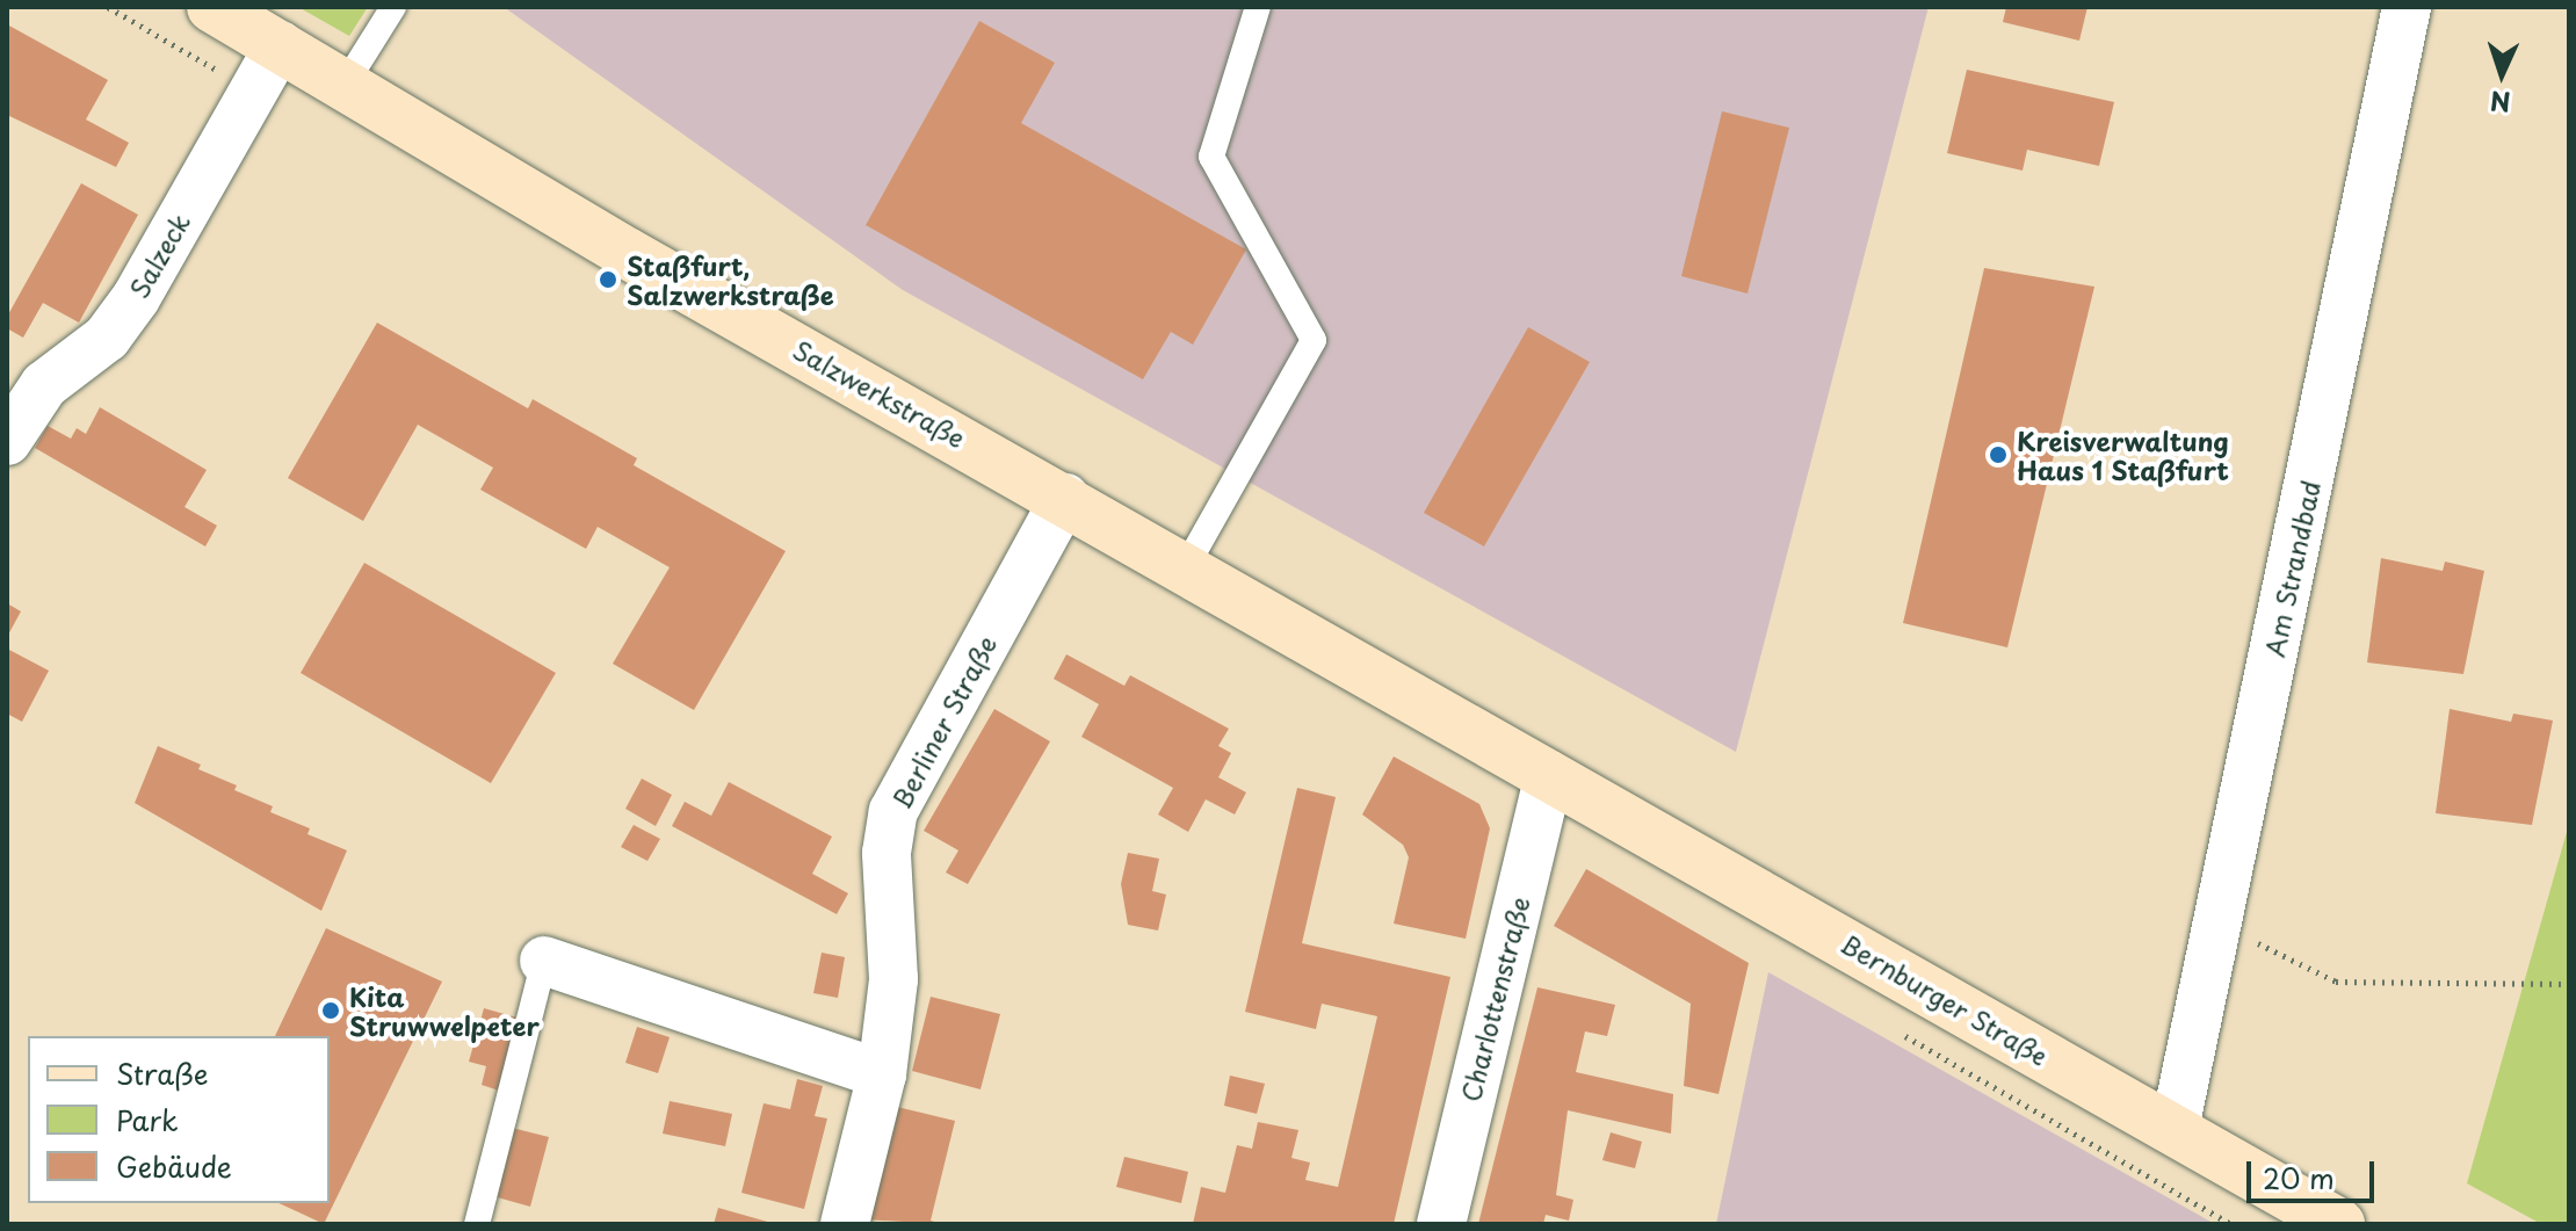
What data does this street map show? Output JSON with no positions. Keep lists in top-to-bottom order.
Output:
{
  "streets": {
    "main road": ["Salzwerkstraße", "Bernburger Straße"],
    "street": [
      "Salzeck",
      "Am Strandbad",
      "Berliner Straße",
      "Charlottenstraße"
    ]
  },
  "crossings": [
    ["Salzeck", "Salzwerkstraße"],
    ["Salzwerkstraße", "Berliner Straße"],
    ["Salzwerkstraße", "Charlottenstraße"],
    ["Salzwerkstraße", "Bernburger Straße"],
    ["Am Strandbad", "Bernburger Straße"],
    ["Charlottenstraße", "Bernburger Straße"]
  ],
  "places": ["Staßfurt, Salzwerkstraße", "Kreisverwaltung Haus 1 Staßfurt", "Kita Struwwelpeter"],
  "legend": ["Straße", "Park", "Gebäude"],
  "scale_bar": "20 m",
  "north": "bottom"
}
